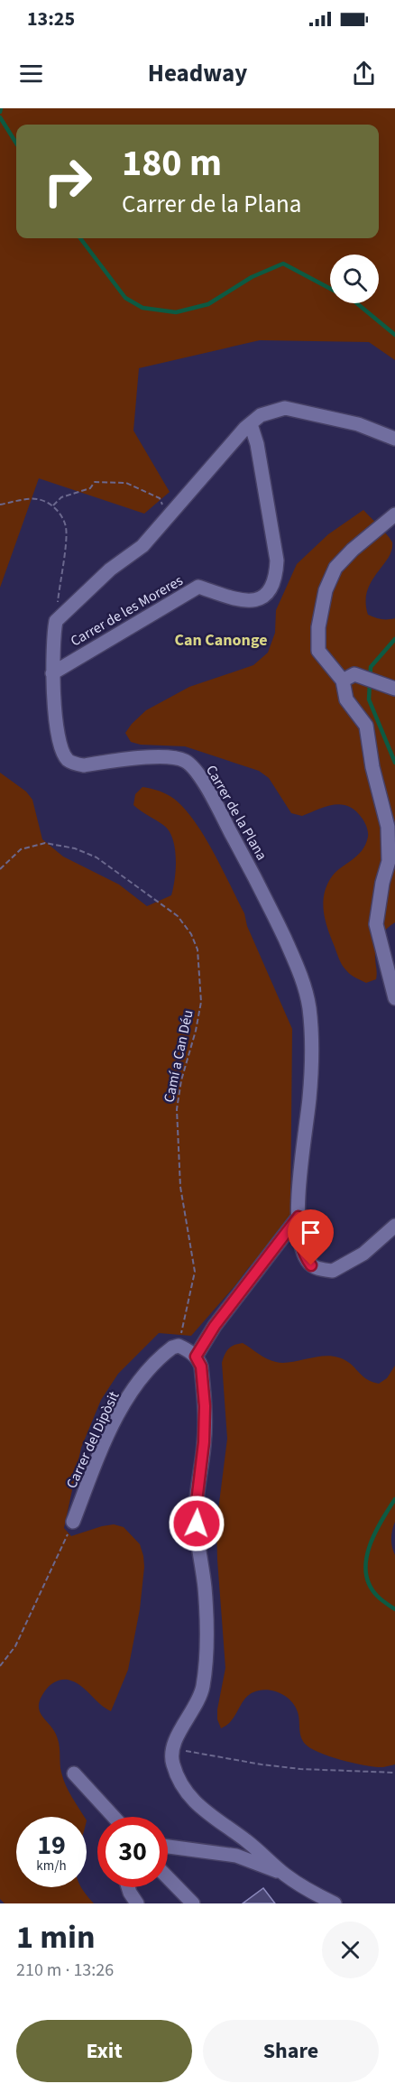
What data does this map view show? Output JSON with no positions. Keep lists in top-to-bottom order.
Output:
{
  "streets": {
    "street": ["Carrer de les Moreres", "Carrer de la Plana", "Carrer del Dipòsit"],
    "path": ["Camí a Can Déu"]
  },
  "crossings": [
    ["Carrer de les Moreres", "Carrer de la Plana"],
    ["Camí a Can Déu", "Carrer del Dipòsit"]
  ],
  "districts": ["Can Canonge"],
  "page": {
    "status": "13:25",
    "header": "Headway",
    "turn": ["180 m", "Carrer de la Plana"],
    "speed": "19 km/h",
    "limit": "30",
    "heading": ["1 min", "210 m · 13:26"],
    "buttons": ["Exit", "Share"]
  }
}
